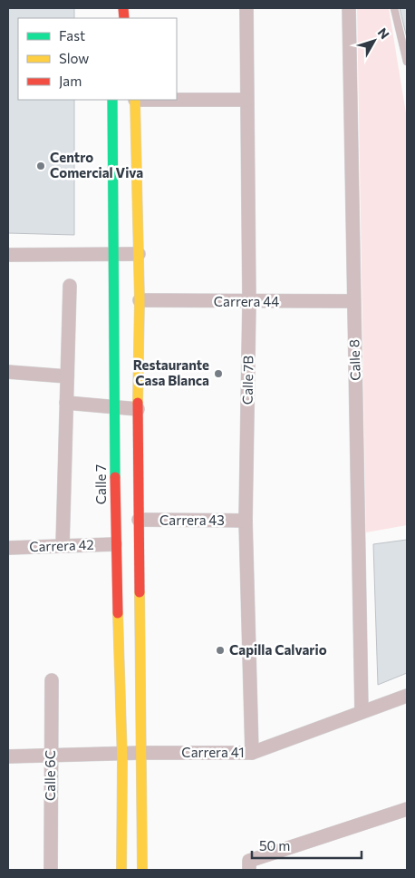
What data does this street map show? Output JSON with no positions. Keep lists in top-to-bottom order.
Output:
{
  "streets": {
    "street": [
      "Carrera 44",
      "Calle 8",
      "Calle 7B",
      "Calle 7",
      "Carrera 43",
      "Carrera 42",
      "Carrera 41",
      "Calle 6C"
    ]
  },
  "crossings": [
    ["Carrera 44", "Calle 8"],
    ["Carrera 44", "Calle 7B"],
    ["Calle 8", "Carrera 41"],
    ["Calle 7B", "Carrera 43"],
    ["Calle 7B", "Carrera 41"],
    ["Calle 7", "Carrera 42"],
    ["Calle 7", "Carrera 41"],
    ["Carrera 41", "Calle 6C"]
  ],
  "places": ["Centro Comercial Viva", "Restaurante Casa Blanca", "Capilla Calvario"],
  "legend": ["Fast", "Slow", "Jam"],
  "scale_bar": "50 m",
  "north": "top right"
}
